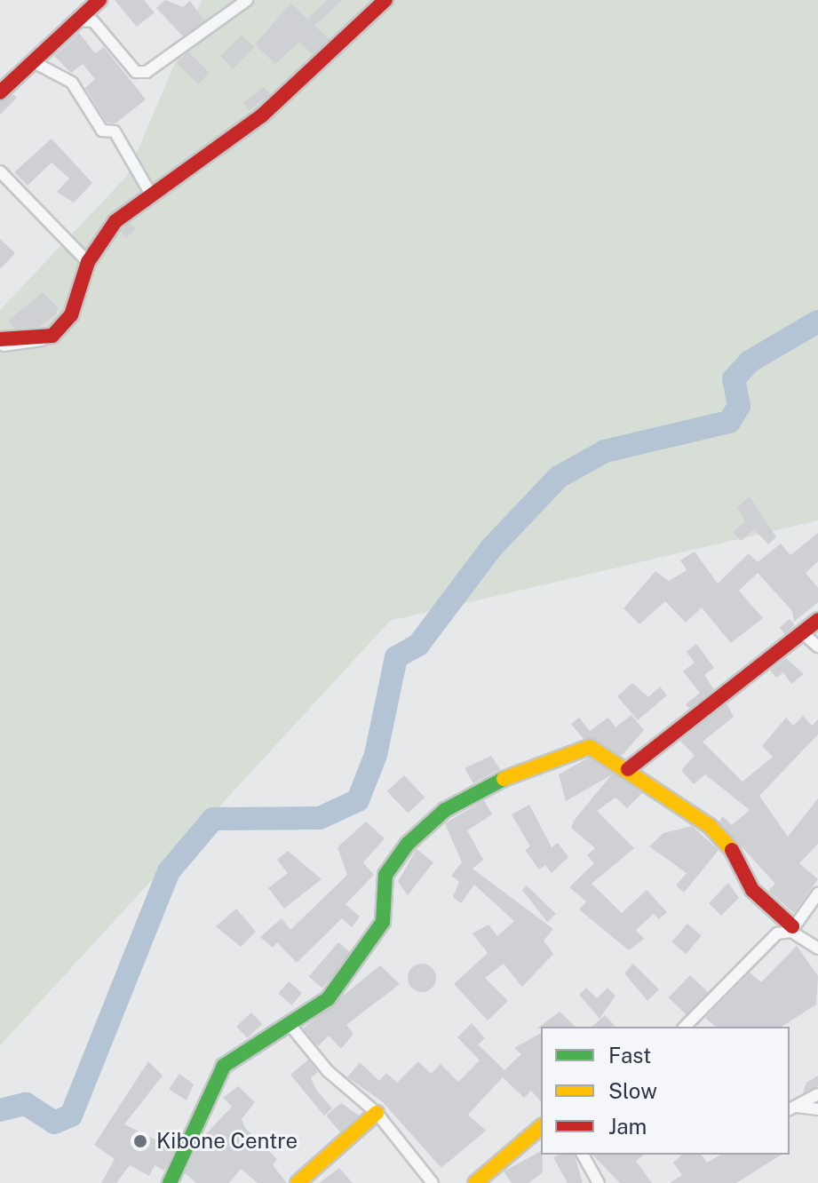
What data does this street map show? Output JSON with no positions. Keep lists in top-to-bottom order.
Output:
{
  "places": ["Kibone Centre"],
  "legend": ["Fast", "Slow", "Jam"]
}
